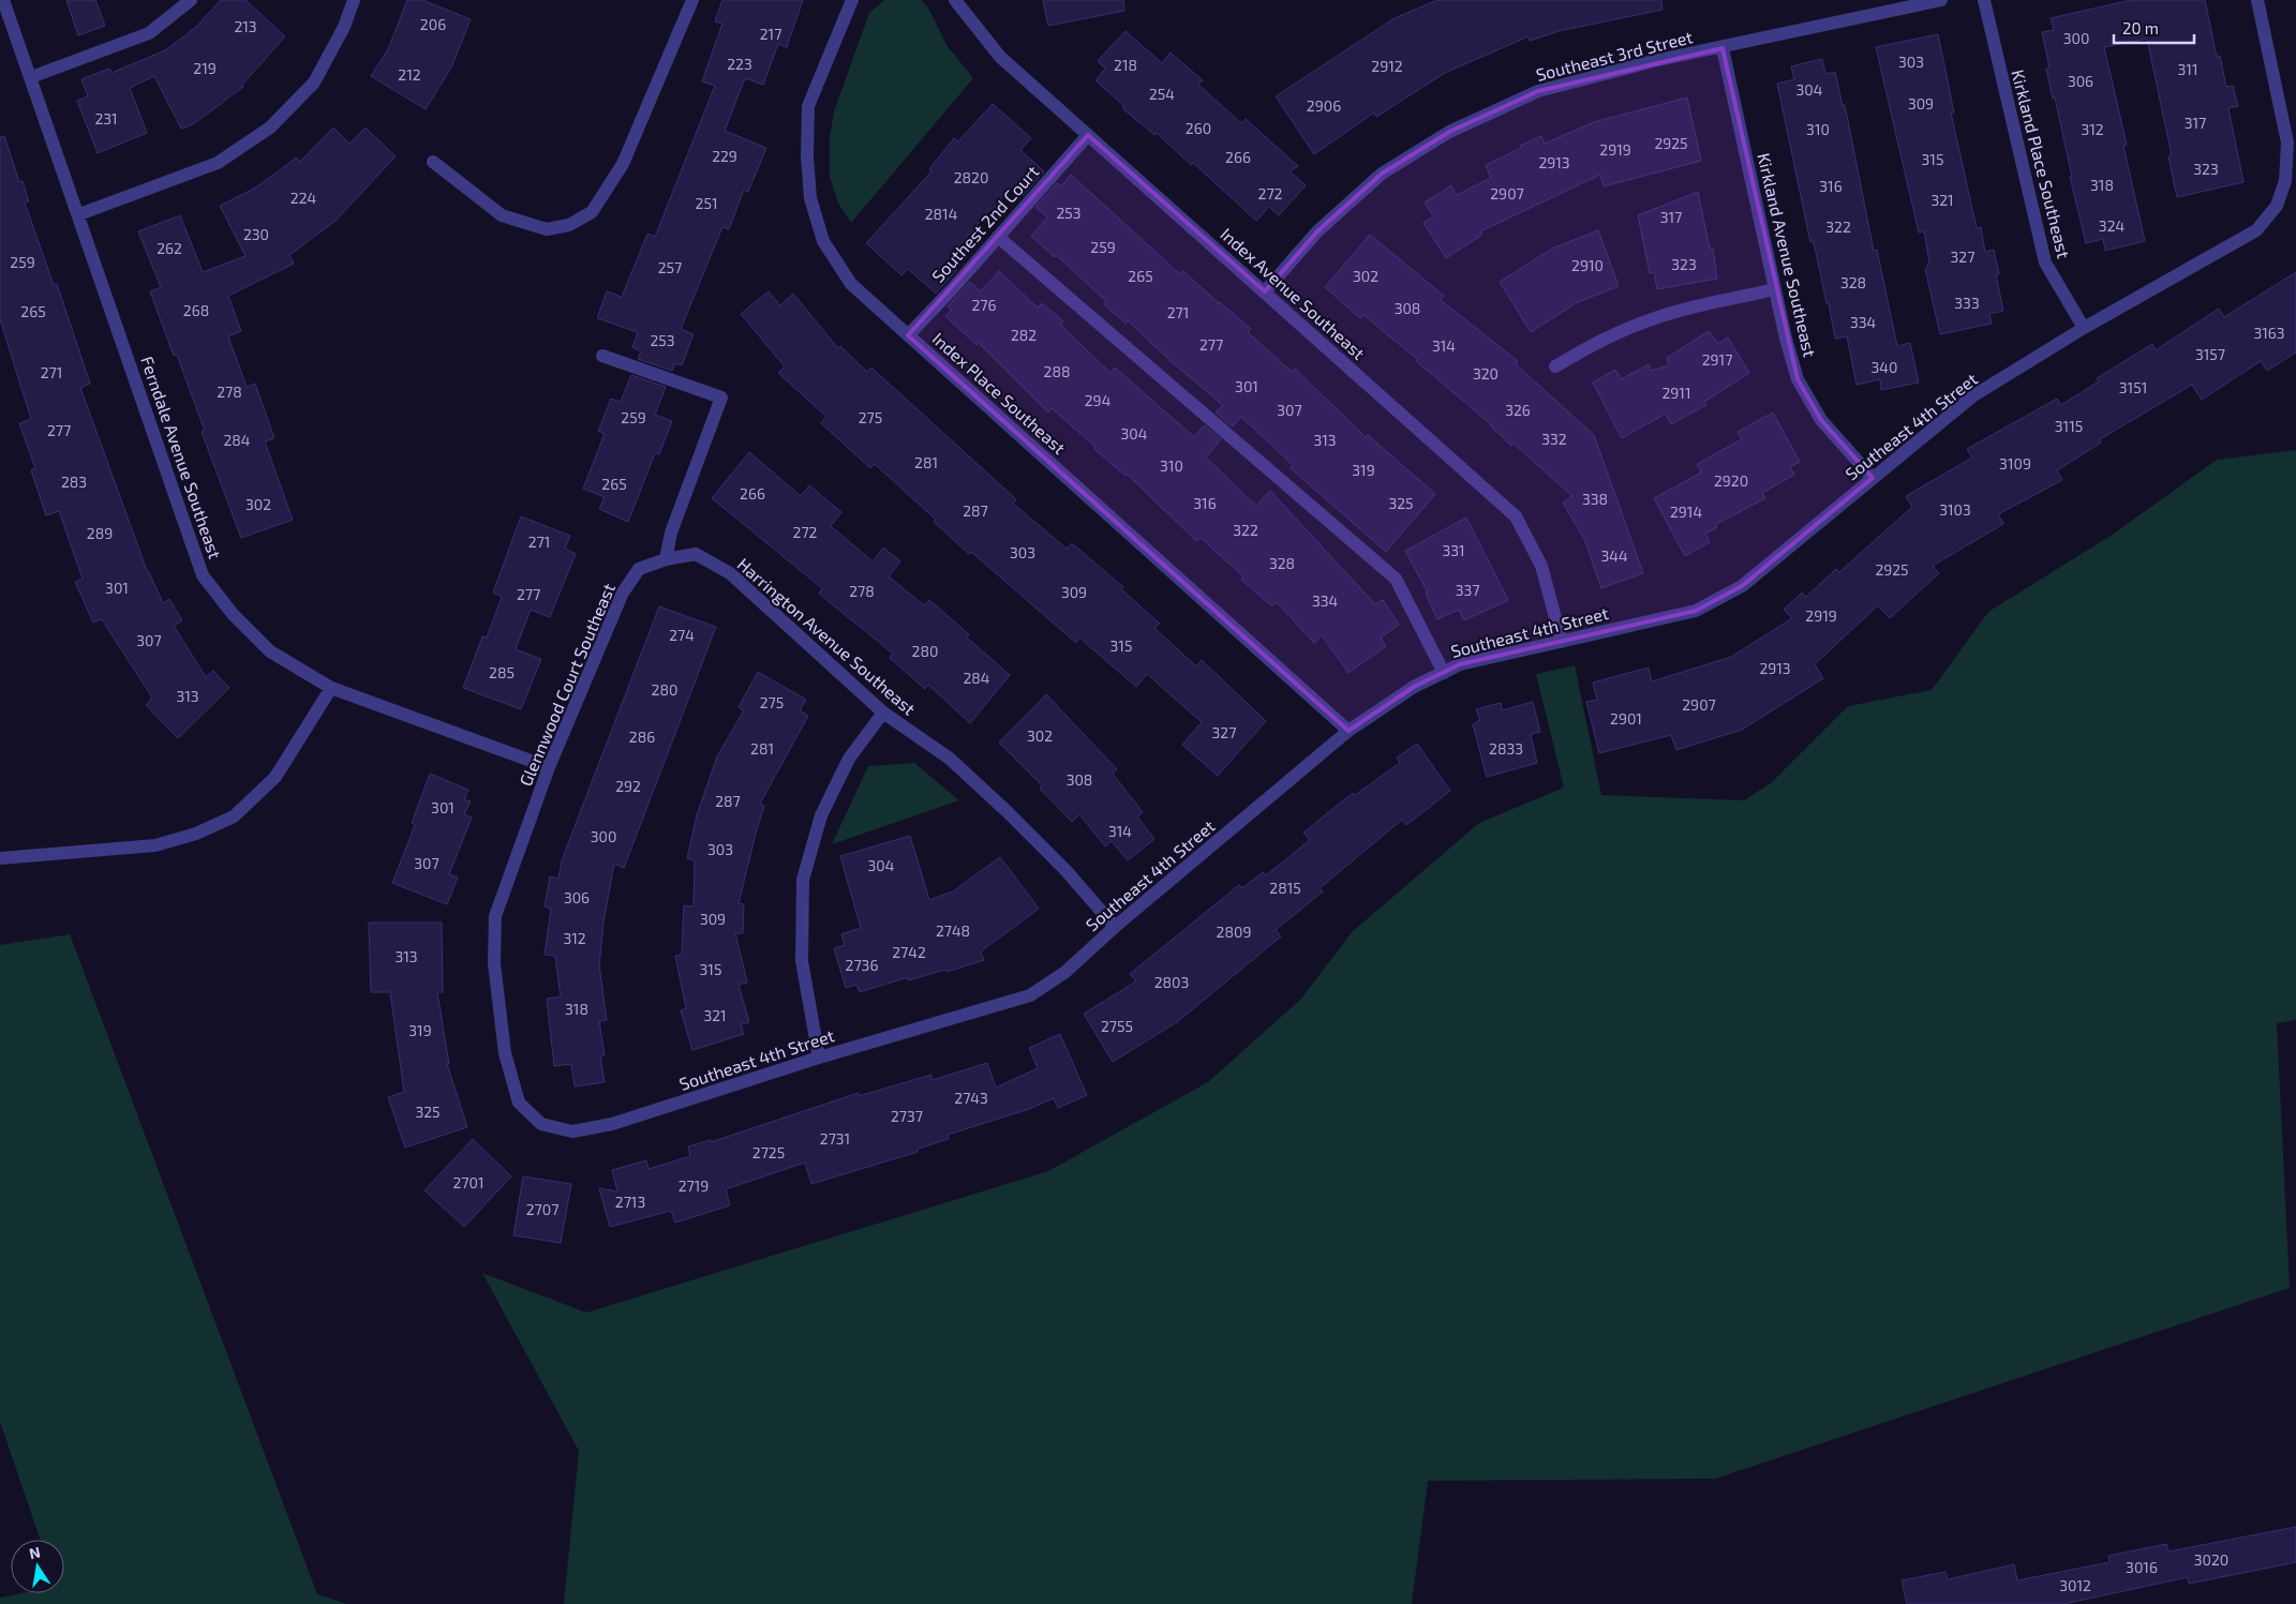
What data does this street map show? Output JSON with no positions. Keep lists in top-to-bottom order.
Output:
{
  "streets": {
    "street": [
      "Southeast 3rd Street",
      "Kirkland Place Southeast",
      "Southest 2nd Court",
      "Kirkland Avenue Southeast",
      "Index Avenue Southeast",
      "Index Place Southeast",
      "Southeast 4th Street",
      "Ferndale Avenue Southeast",
      "Harrington Avenue Southeast",
      "Glennwood Court Southeast"
    ]
  },
  "crossings": [
    ["Southeast 3rd Street", "Kirkland Avenue Southeast"],
    ["Southeast 3rd Street", "Index Avenue Southeast"],
    ["Kirkland Place Southeast", "Southeast 4th Street"],
    ["Southest 2nd Court", "Index Avenue Southeast"],
    ["Southest 2nd Court", "Index Place Southeast"],
    ["Kirkland Avenue Southeast", "Southeast 4th Street"],
    ["Index Avenue Southeast", "Southeast 4th Street"],
    ["Index Place Southeast", "Southeast 4th Street"],
    ["Southeast 4th Street", "Harrington Avenue Southeast"],
    ["Southeast 4th Street", "Glennwood Court Southeast"],
    ["Ferndale Avenue Southeast", "Glennwood Court Southeast"],
    ["Harrington Avenue Southeast", "Glennwood Court Southeast"]
  ],
  "house_numbers": [
    "206",
    "213",
    "217",
    "300",
    "303",
    "223",
    "218",
    "2912",
    "219",
    "311",
    "212",
    "306",
    "304",
    "254",
    "309",
    "2906",
    "231",
    "317",
    "260",
    "310",
    "312",
    "2925",
    "2919",
    "229",
    "266",
    "315",
    "2913",
    "323",
    "2820",
    "318",
    "316",
    "272",
    "2907",
    "224",
    "321",
    "251",
    "253",
    "2814",
    "317",
    "324",
    "322",
    "230",
    "259",
    "262",
    "327",
    "259",
    "323",
    "2910",
    "257",
    "265",
    "302",
    "328",
    "333",
    "276",
    "308",
    "268",
    "265",
    "271",
    "334",
    "3163",
    "282",
    "253",
    "277",
    "314",
    "3157",
    "2917",
    "340",
    "288",
    "271",
    "320",
    "301",
    "3151",
    "278",
    "2911",
    "294",
    "307",
    "326",
    "259",
    "275",
    "3115",
    "277",
    "304",
    "332",
    "284",
    "313",
    "281",
    "3109",
    "310",
    "319",
    "2920",
    "283",
    "265",
    "266",
    "338",
    "316",
    "325",
    "302",
    "3103",
    "287",
    "2914",
    "322",
    "272",
    "289",
    "271",
    "331",
    "303",
    "344",
    "328",
    "2925",
    "301",
    "337",
    "278",
    "309",
    "277",
    "334",
    "2919",
    "274",
    "307",
    "315",
    "280",
    "2913",
    "285",
    "284",
    "280",
    "313",
    "275",
    "2907",
    "2901",
    "327",
    "302",
    "286",
    "281",
    "2833",
    "308",
    "292",
    "287",
    "301",
    "314",
    "300",
    "303",
    "307",
    "304",
    "2815",
    "306",
    "309",
    "2748",
    "2809",
    "312",
    "2742",
    "313",
    "2736",
    "315",
    "2803",
    "318",
    "321",
    "2755",
    "319",
    "2743",
    "325",
    "2737",
    "2731",
    "2725",
    "2701",
    "2719",
    "2713",
    "2707",
    "3020",
    "3016",
    "3012"
  ],
  "scale_bar": "20 m",
  "north": "top"
}
